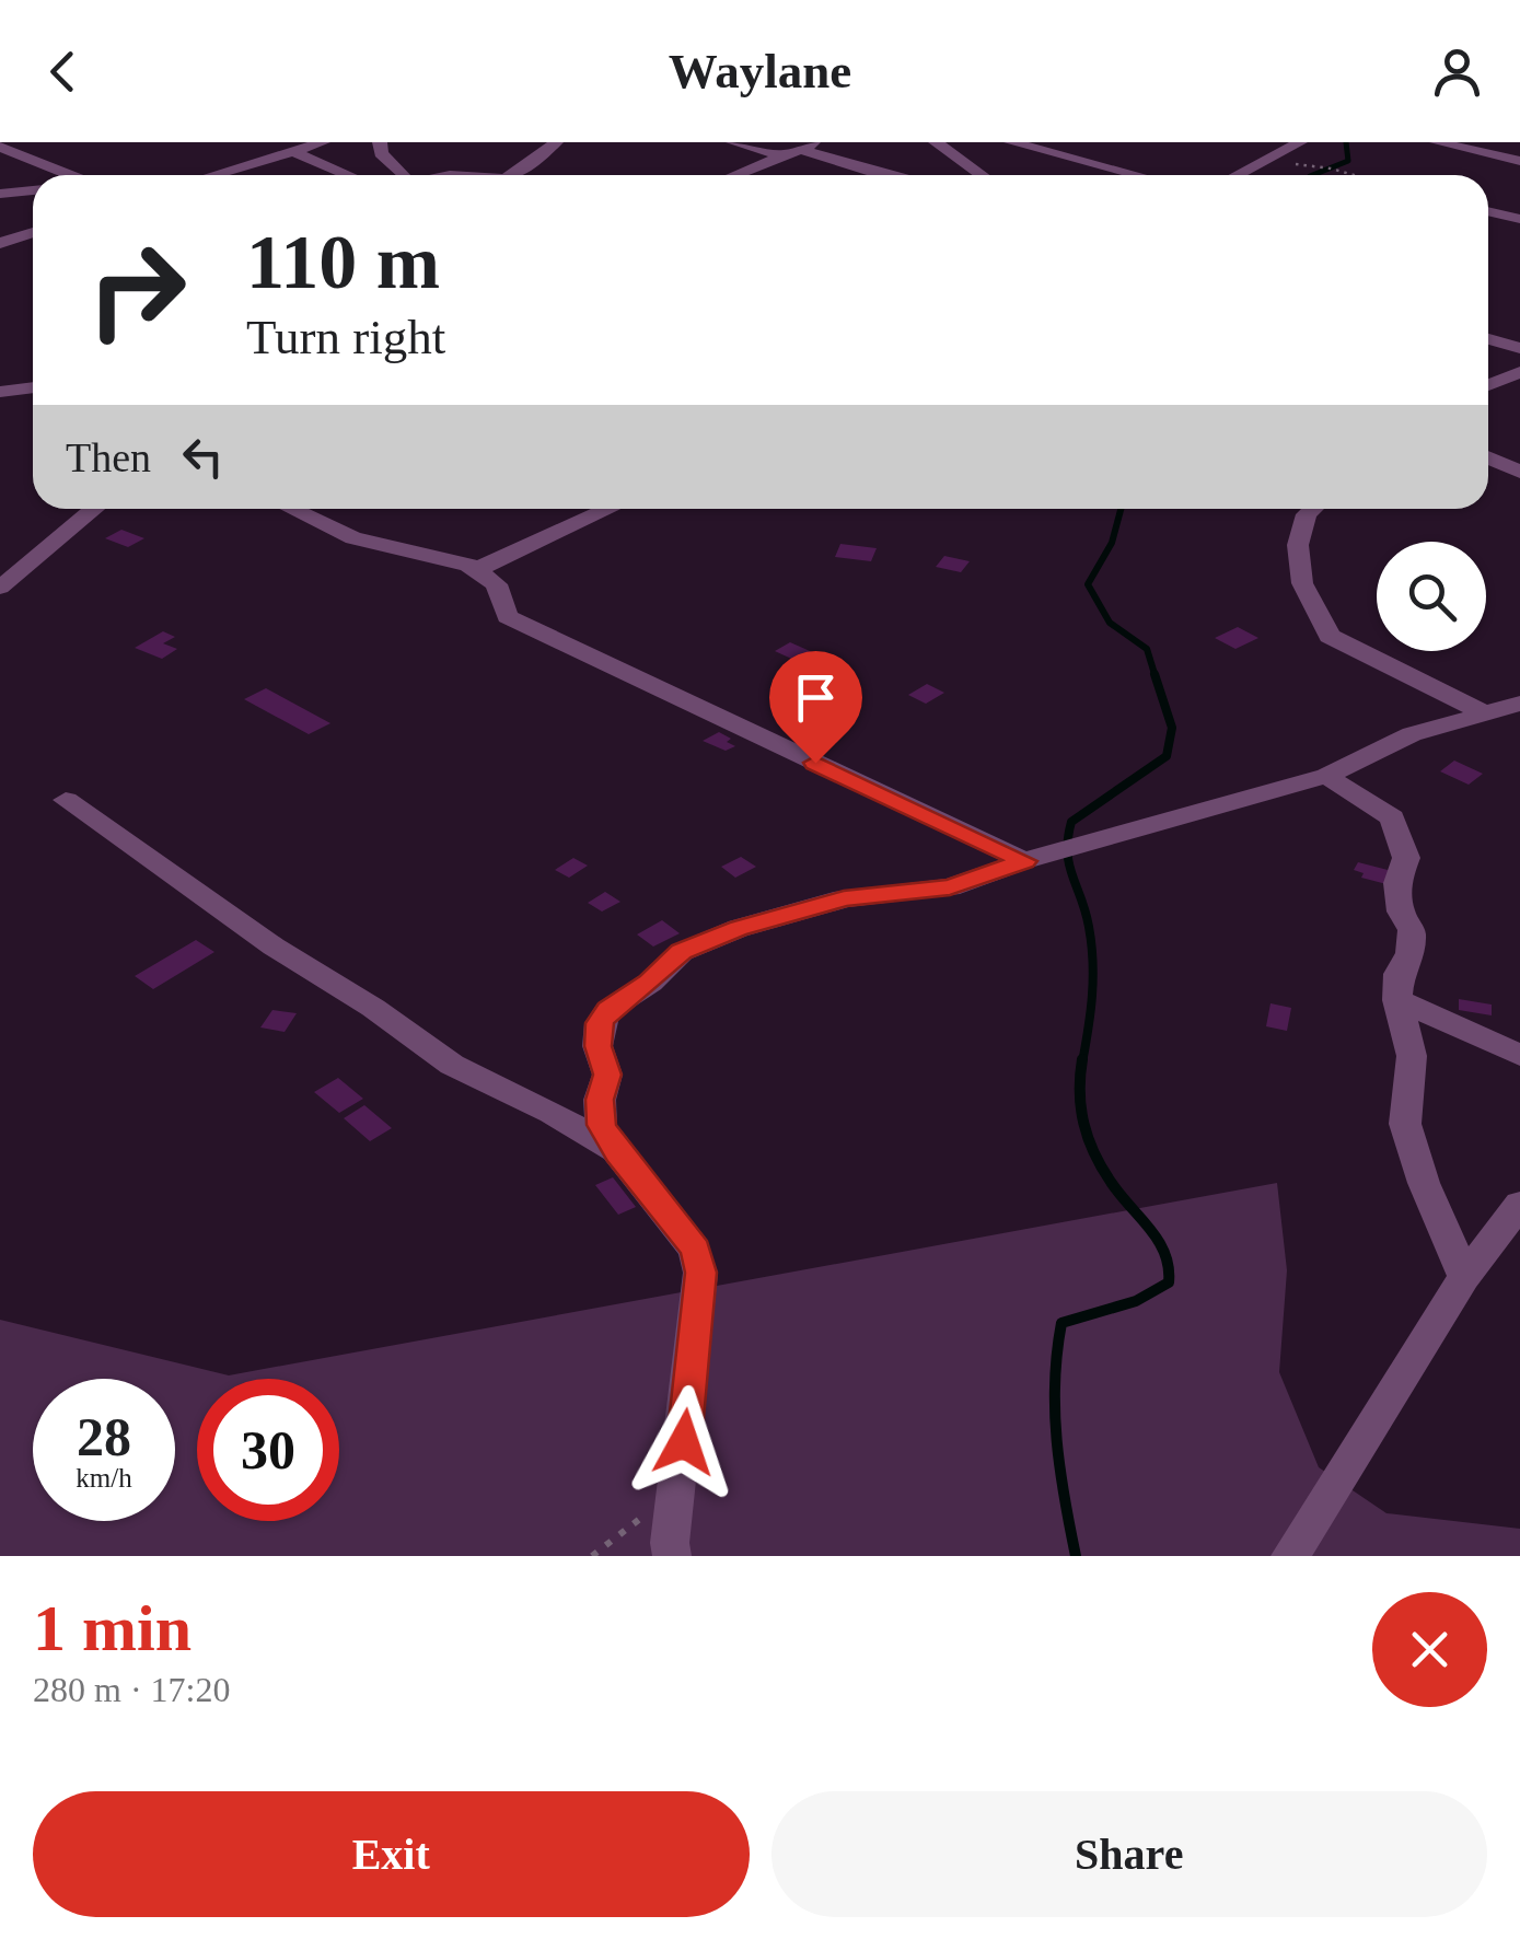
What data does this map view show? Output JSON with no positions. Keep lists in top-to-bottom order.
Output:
{
  "page": {
    "header": "Waylane",
    "turn": ["110 m", "Turn right"],
    "then": "Then",
    "speed": "28 km/h",
    "limit": "30",
    "heading": ["1 min", "280 m · 17:20"],
    "buttons": ["Exit", "Share"]
  }
}
